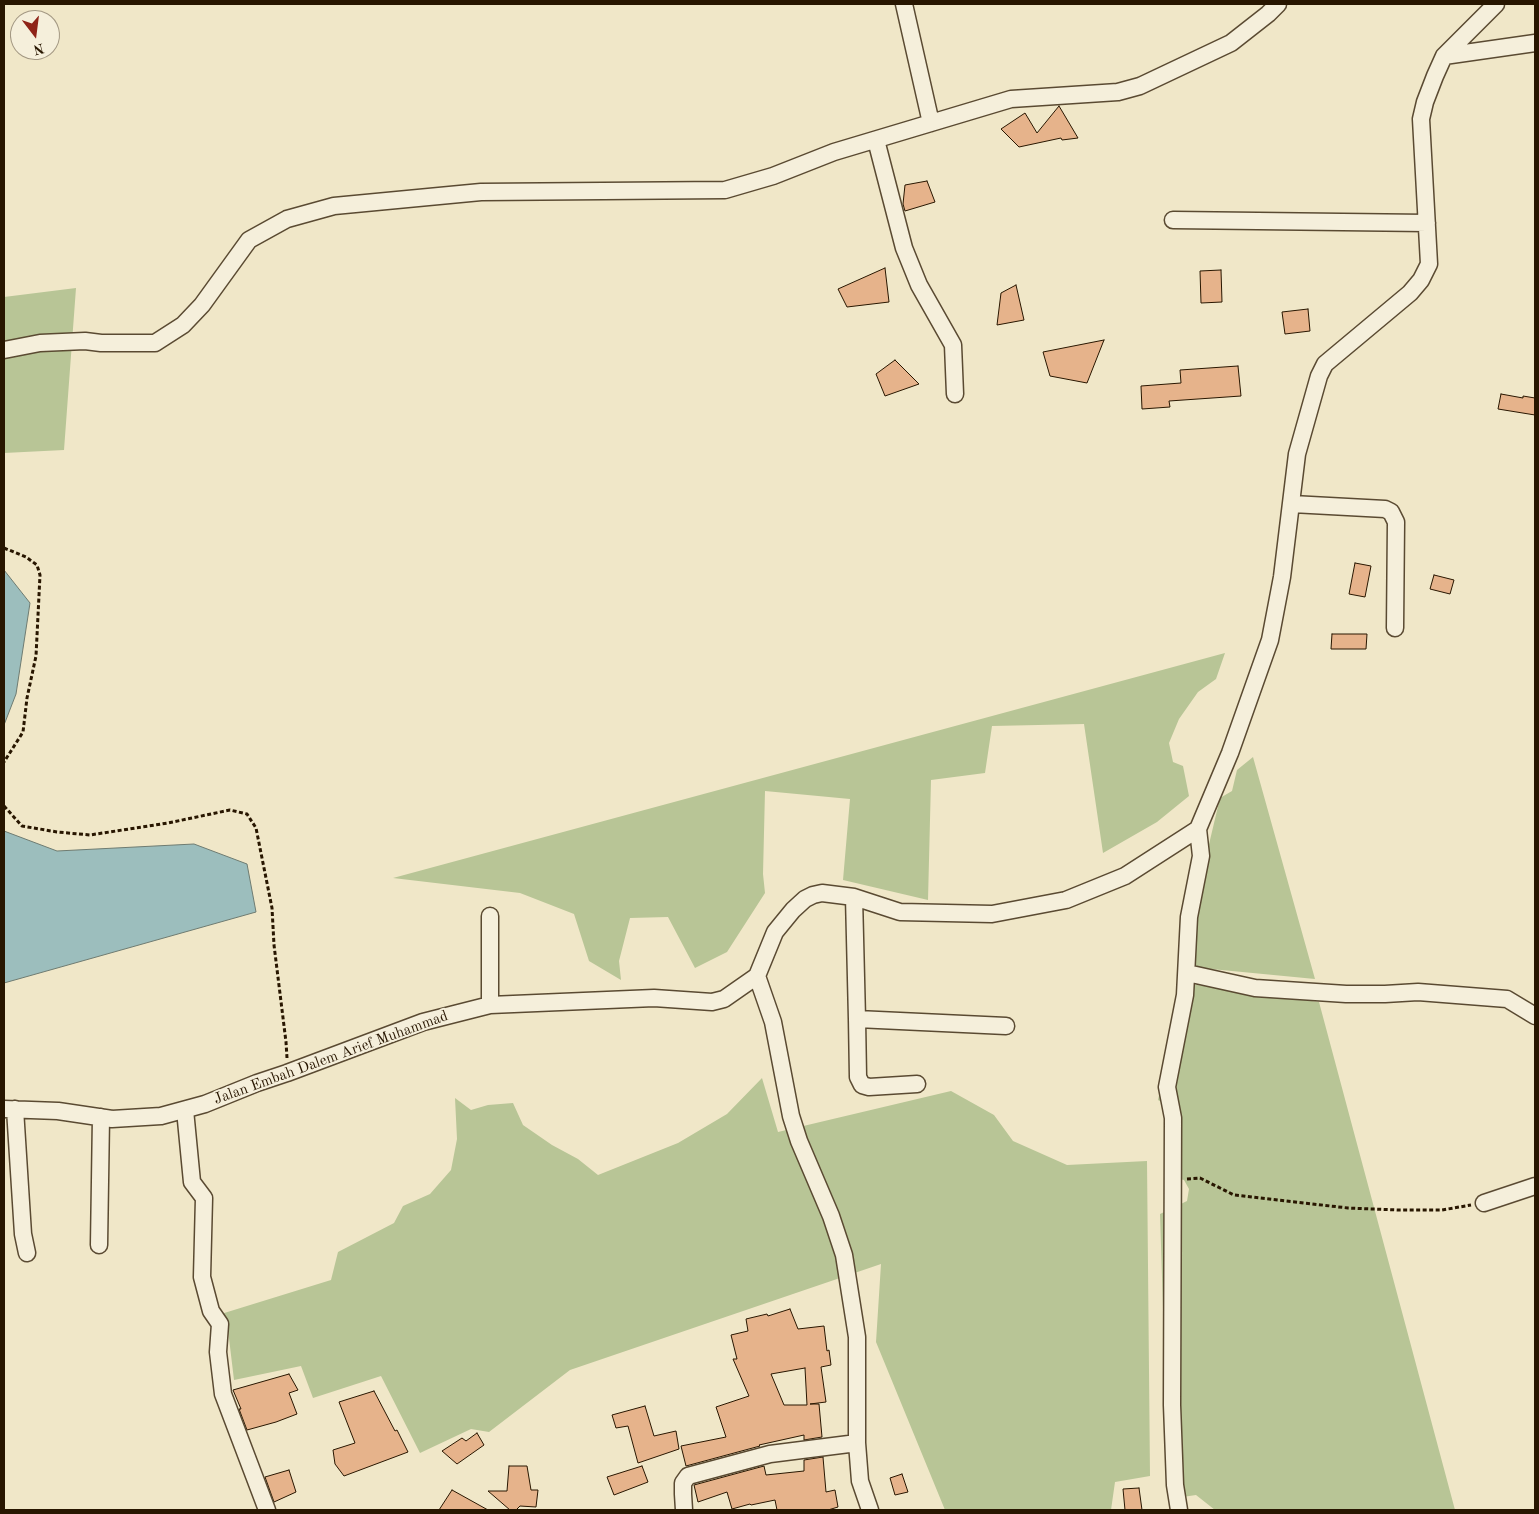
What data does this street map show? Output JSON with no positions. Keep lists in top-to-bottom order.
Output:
{
  "streets": {
    "street": ["Jalan Embah Dalem Arief Muhammad"]
  },
  "north": "bottom"
}
